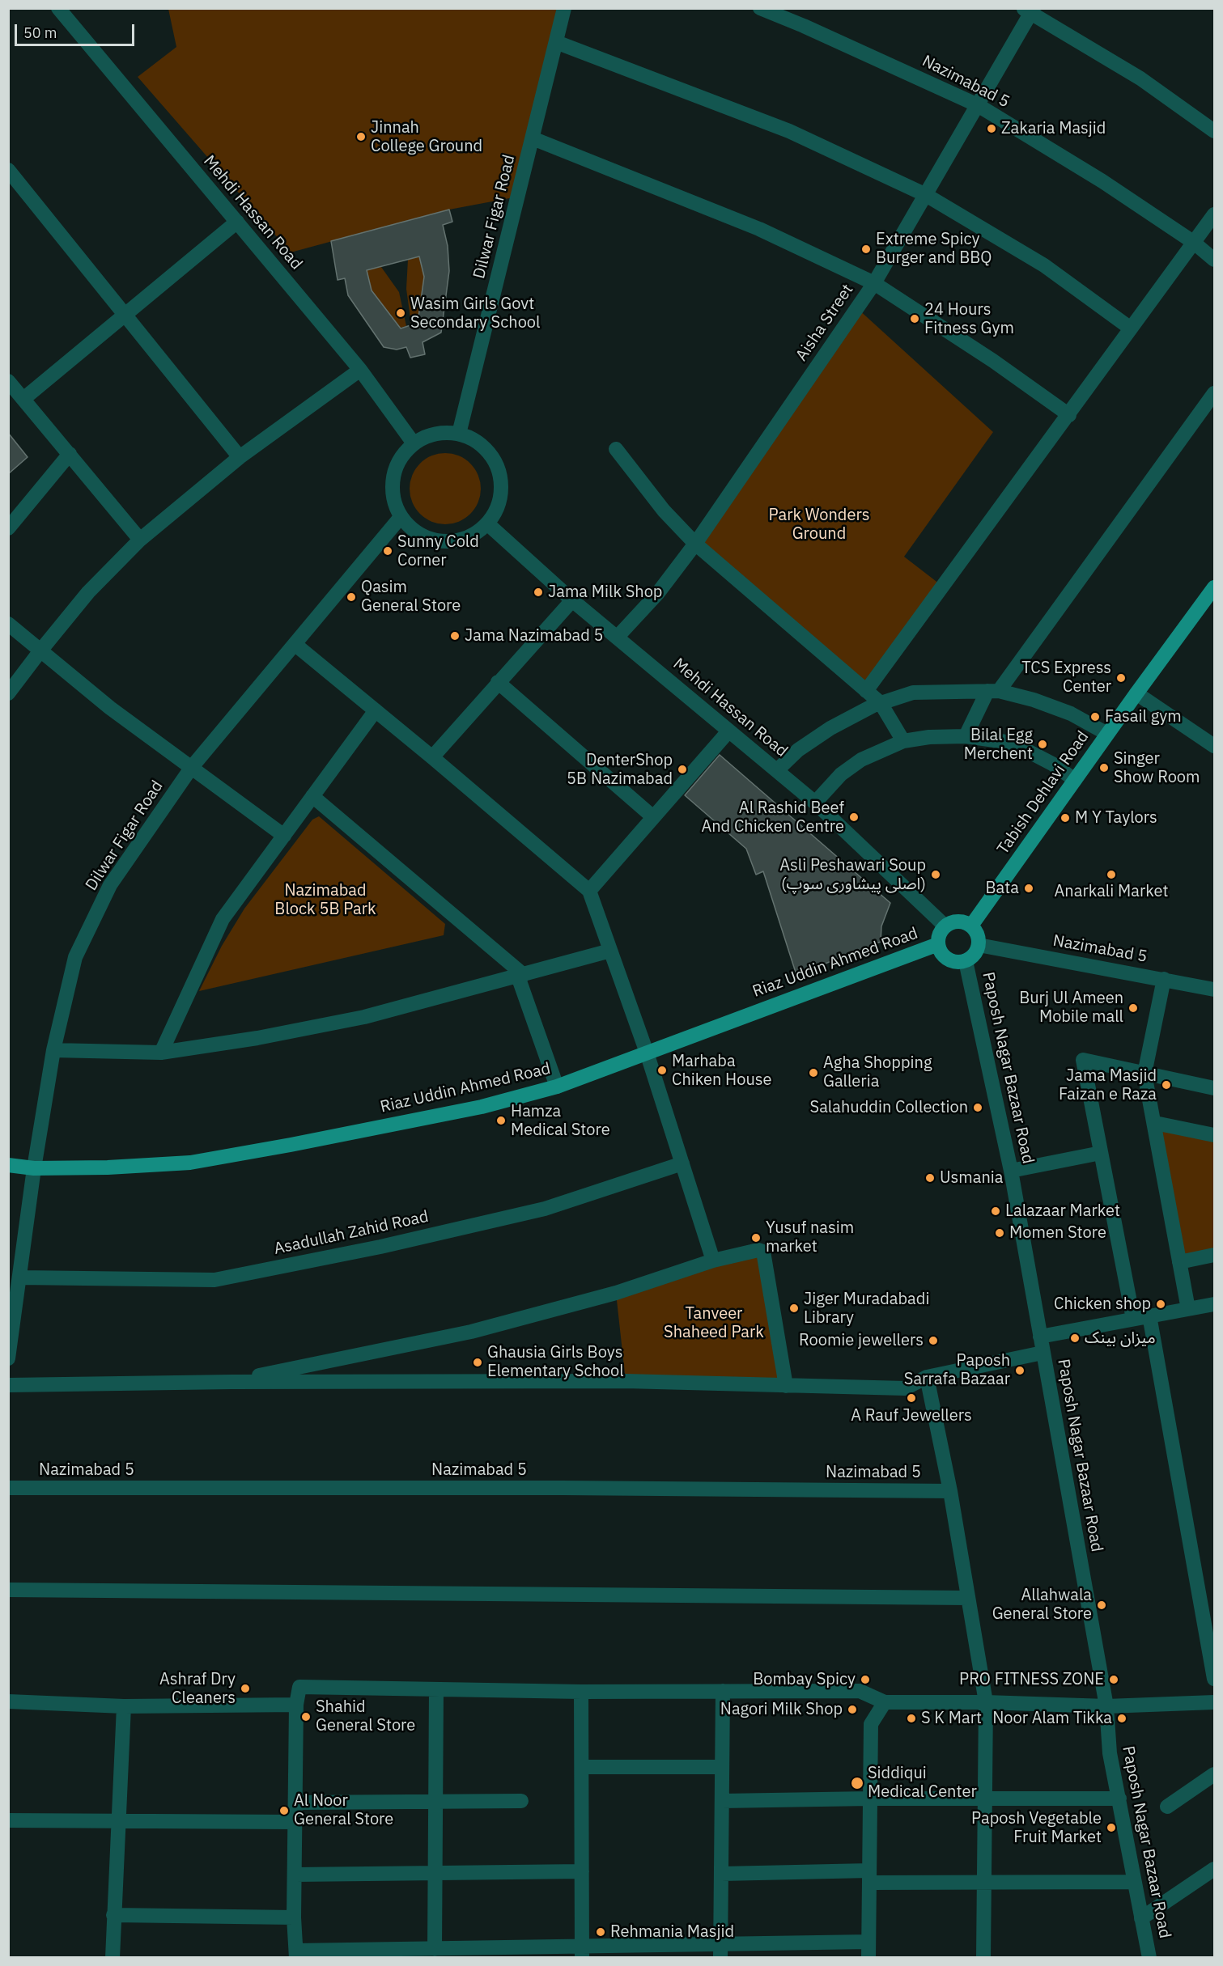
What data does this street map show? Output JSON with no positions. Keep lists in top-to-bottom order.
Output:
{
  "streets": {
    "main road": ["Tabish Dehlavi Road", "Riaz Uddin Ahmed Road"],
    "street": [
      "Nazimabad 5",
      "Mehdi Hassan Road",
      "Dilwar Figar Road",
      "Aisha Street",
      "Paposh Nagar Bazaar Road",
      "Asadullah Zahid Road"
    ]
  },
  "crossings": [
    ["Nazimabad 5", "Mehdi Hassan Road"],
    ["Nazimabad 5", "Aisha Street"],
    ["Nazimabad 5", "Tabish Dehlavi Road"],
    ["Nazimabad 5", "Riaz Uddin Ahmed Road"],
    ["Nazimabad 5", "Paposh Nagar Bazaar Road"],
    ["Mehdi Hassan Road", "Dilwar Figar Road"],
    ["Mehdi Hassan Road", "Aisha Street"],
    ["Mehdi Hassan Road", "Tabish Dehlavi Road"],
    ["Mehdi Hassan Road", "Riaz Uddin Ahmed Road"],
    ["Mehdi Hassan Road", "Paposh Nagar Bazaar Road"],
    ["Dilwar Figar Road", "Riaz Uddin Ahmed Road"],
    ["Dilwar Figar Road", "Asadullah Zahid Road"],
    ["Tabish Dehlavi Road", "Riaz Uddin Ahmed Road"],
    ["Tabish Dehlavi Road", "Paposh Nagar Bazaar Road"],
    ["Riaz Uddin Ahmed Road", "Paposh Nagar Bazaar Road"]
  ],
  "parks": ["Park Wonders Ground", "Nazimabad Block 5B Park", "Tanveer Shaheed Park"],
  "places": [
    "Zakaria Masjid",
    "Jinnah College Ground",
    "Extreme Spicy Burger and BBQ",
    "Wasim Girls Govt Secondary School",
    "24 Hours Fitness Gym",
    "Sunny Cold Corner",
    "Jama Milk Shop",
    "Qasim General Store",
    "Jama Nazimabad 5",
    "TCS Express Center",
    "Fasail gym",
    "Bilal Egg Merchent",
    "Singer Show Room",
    "DenterShop 5B Nazimabad",
    "Al Rashid Beef And Chicken Centre",
    "M Y Taylors",
    "Asli Peshawari Soup (اصلی پیشاوری سوپ)",
    "Anarkali Market",
    "Bata",
    "Burj Ul Ameen Mobile mall",
    "Marhaba Chiken House",
    "Agha Shopping Galleria",
    "Jama Masjid Faizan e Raza",
    "Salahuddin Collection",
    "Hamza Medical Store",
    "Usmania",
    "Lalazaar Market",
    "Momen Store",
    "Yusuf nasim market",
    "Chicken shop",
    "Jiger Muradabadi Library",
    "میزان بینک",
    "Roomie jewellers",
    "Ghausia Girls Boys Elementary School",
    "Paposh Sarrafa Bazaar",
    "A Rauf Jewellers",
    "Allahwala General Store",
    "Bombay Spicy",
    "PRO FITNESS ZONE",
    "Ashraf Dry Cleaners",
    "Nagori Milk Shop",
    "Shahid General Store",
    "S K Mart",
    "Noor Alam Tikka",
    "Siddiqui Medical Center",
    "Al Noor General Store",
    "Paposh Vegetable Fruit Market",
    "Rehmania Masjid"
  ],
  "scale_bar": "50 m"
}
